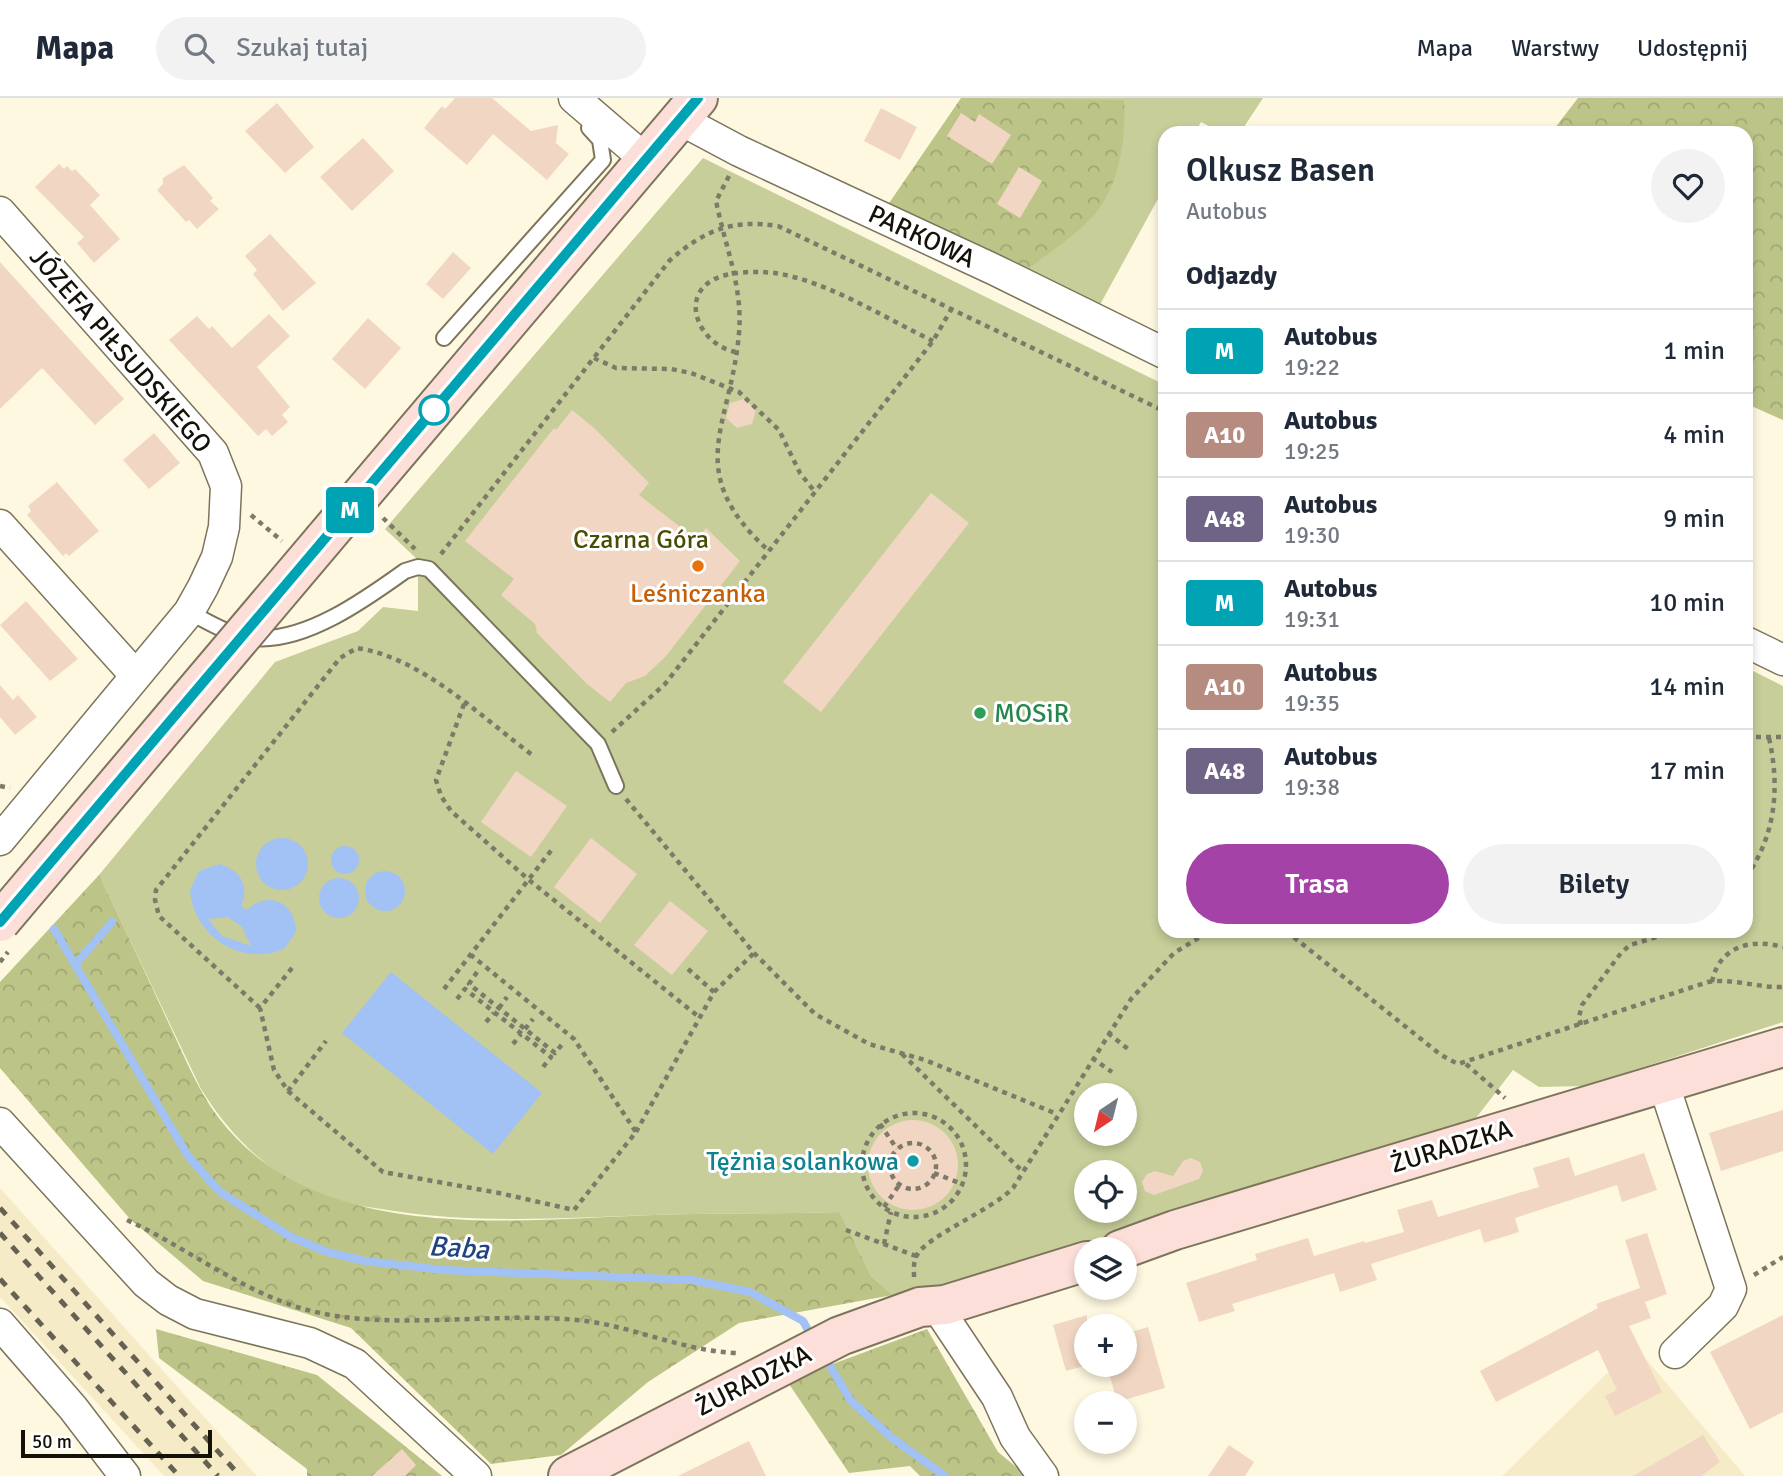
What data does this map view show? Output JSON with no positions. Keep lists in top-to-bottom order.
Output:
{
  "streets": {
    "street": ["PARKOWA", "JÓZEFA PIŁSUDSKIEGO", "ŻURADZKA"]
  },
  "water": ["Baba"],
  "parks": ["Czarna Góra"],
  "places": ["Leśniczanka", "MOSiR", "Tężnia solankowa"],
  "lines": ["bus line M"],
  "scale_bar": "50 m",
  "north": "bottom left",
  "page": {
    "header": "Mapa",
    "search": "Szukaj tutaj",
    "nav": ["Mapa", "Warstwy", "Udostępnij"],
    "on_map": "M",
    "heading": [
      ["Olkusz Basen", "Autobus"],
      "Odjazdy"
    ],
    "list": [
      {
        "mark": "M",
        "name": "Autobus",
        "note": "19:22",
        "value": "1 min"
      },
      {
        "mark": "A10",
        "name": "Autobus",
        "note": "19:25",
        "value": "4 min"
      },
      {
        "mark": "A48",
        "name": "Autobus",
        "note": "19:30",
        "value": "9 min"
      },
      {
        "mark": "M",
        "name": "Autobus",
        "note": "19:31",
        "value": "10 min"
      },
      {
        "mark": "A10",
        "name": "Autobus",
        "note": "19:35",
        "value": "14 min"
      },
      {
        "mark": "A48",
        "name": "Autobus",
        "note": "19:38",
        "value": "17 min"
      }
    ],
    "buttons": ["Trasa", "Bilety"],
    "map_buttons": ["+", "−"],
    "scale": "50 m"
  }
}
